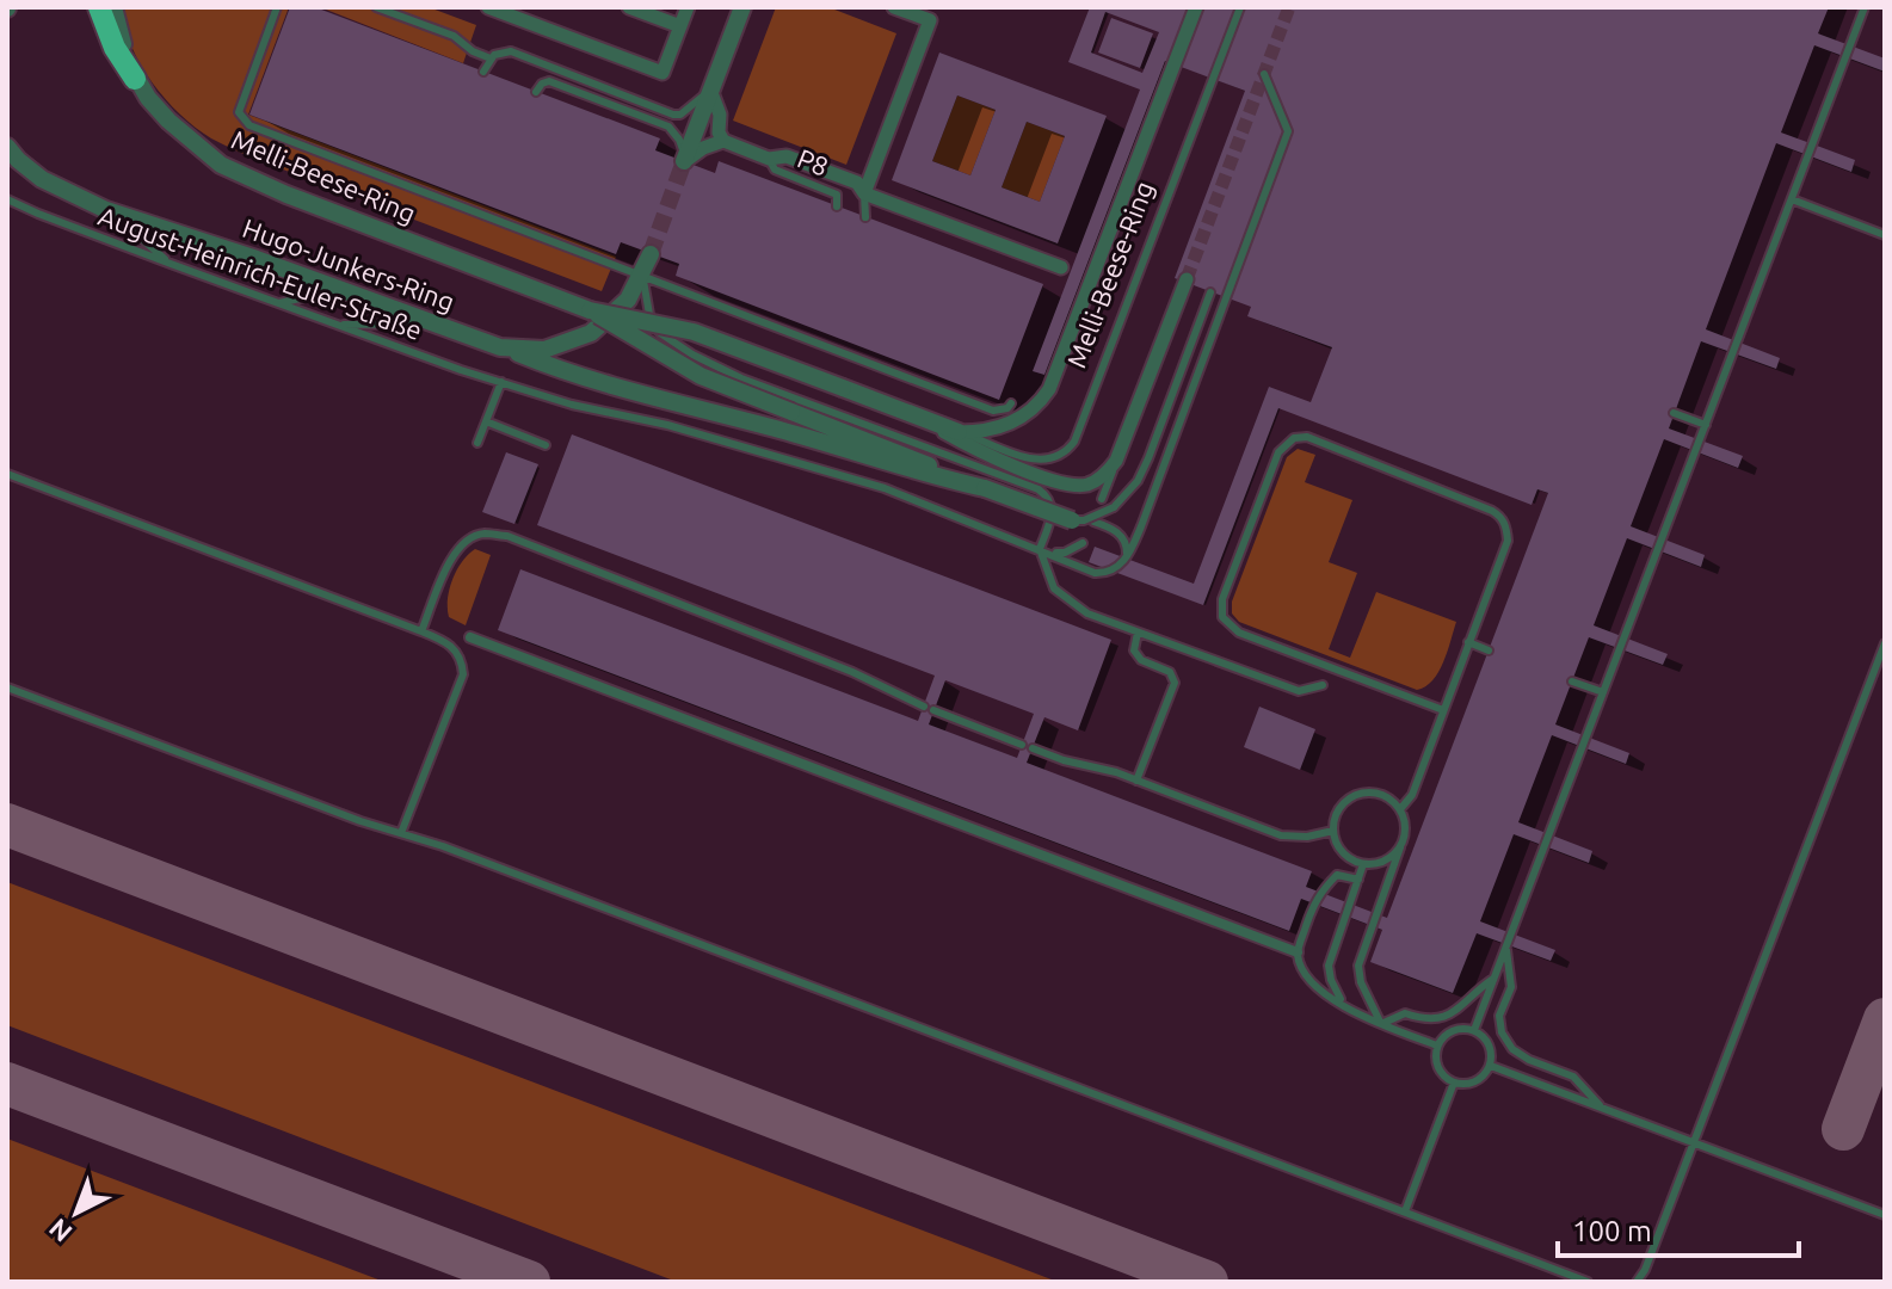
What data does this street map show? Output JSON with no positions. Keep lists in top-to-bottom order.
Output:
{
  "streets": {
    "street": ["Melli-Beese-Ring", "Hugo-Junkers-Ring"],
    "lane": ["P8", "August-Heinrich-Euler-Straße"]
  },
  "scale_bar": "100 m",
  "north": "bottom left"
}
